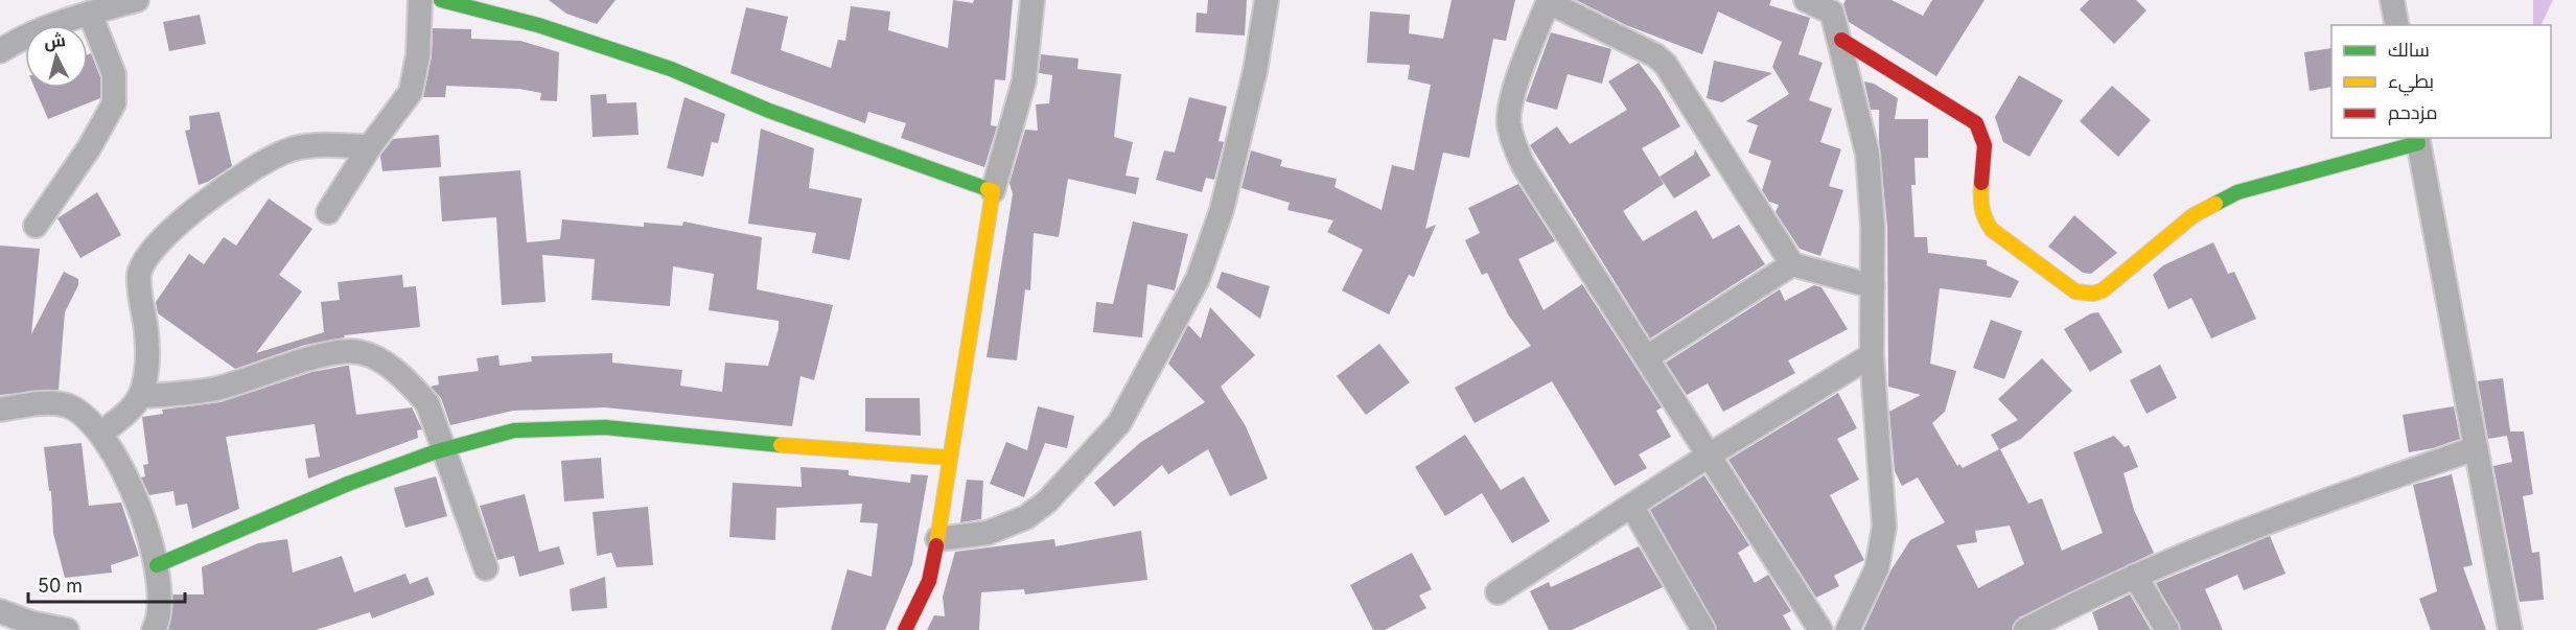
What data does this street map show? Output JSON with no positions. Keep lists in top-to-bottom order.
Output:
{
  "legend": ["سالك", "بطيء", "مزدحم"],
  "scale_bar": "50 m",
  "north": "top"
}
